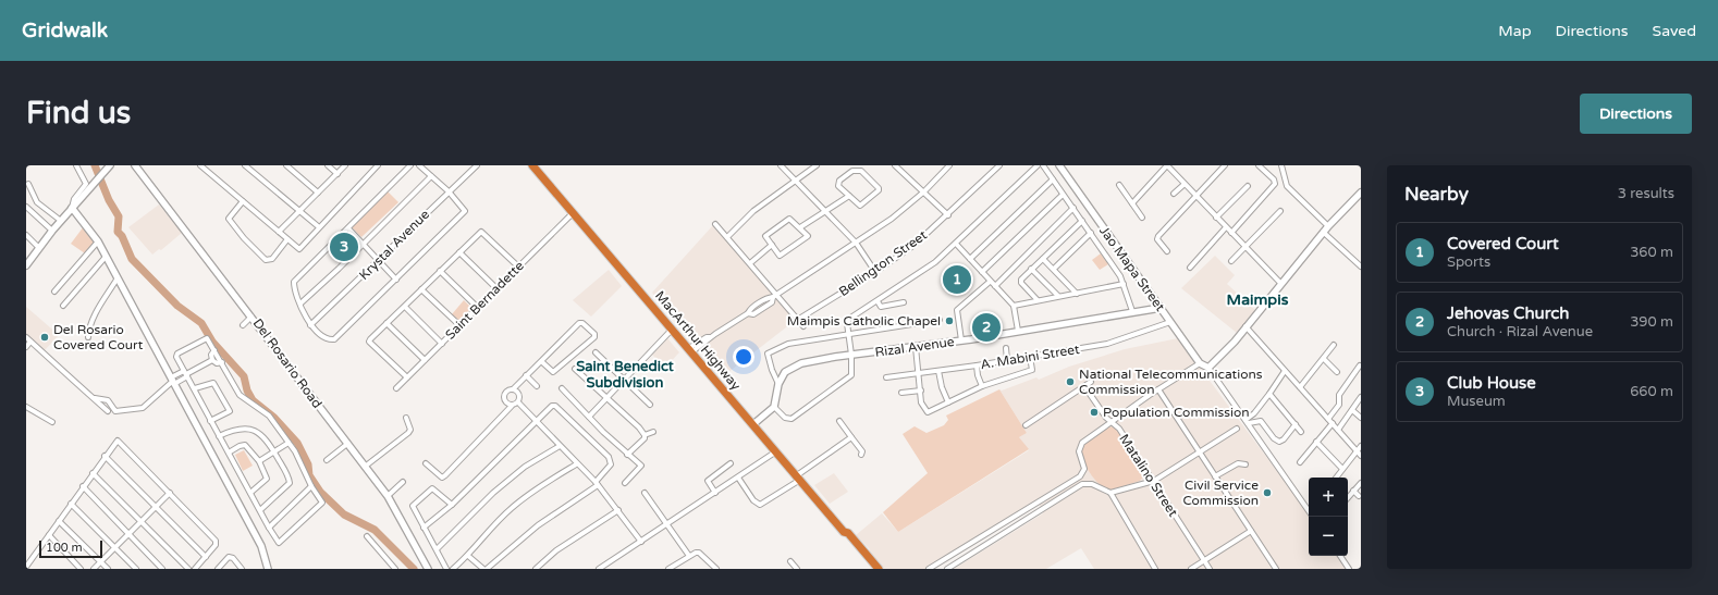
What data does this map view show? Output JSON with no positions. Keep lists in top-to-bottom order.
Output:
{
  "streets": {
    "highway": ["MacArthur Highway"],
    "street": [
      "Krystal Avenue",
      "Bellington Street",
      "Jao Mapa Street",
      "Saint Bernadette",
      "Rizal Avenue",
      "A. Mabini Street",
      "Del Rosario Road",
      "Matalino Street"
    ]
  },
  "crossings": [
    ["Jao Mapa Street", "Rizal Avenue"],
    ["Jao Mapa Street", "A. Mabini Street"],
    ["Saint Bernadette", "MacArthur Highway"]
  ],
  "districts": ["Maimpis", "Saint Benedict Subdivision"],
  "places": [
    "Maimpis Catholic Chapel",
    "Del Rosario Covered Court",
    "National Telecommunications Commission",
    "Population Commission",
    "Civil Service Commission"
  ],
  "scale_bar": "100 m",
  "page": {
    "header": "Gridwalk",
    "nav": ["Map", "Directions", "Saved"],
    "buttons": "Directions",
    "title": "Find us",
    "heading": ["Nearby", "3 results"],
    "list": [
      {
        "mark": "1",
        "name": "Covered Court",
        "note": "Sports",
        "value": "360 m"
      },
      {
        "mark": "2",
        "name": "Jehovas Church",
        "note": "Church · Rizal Avenue",
        "value": "390 m"
      },
      {
        "mark": "3",
        "name": "Club House",
        "note": "Museum",
        "value": "660 m"
      }
    ],
    "pins": ["3", "1", "2"],
    "map_buttons": ["+", "−"],
    "scale": "100 m"
  }
}
